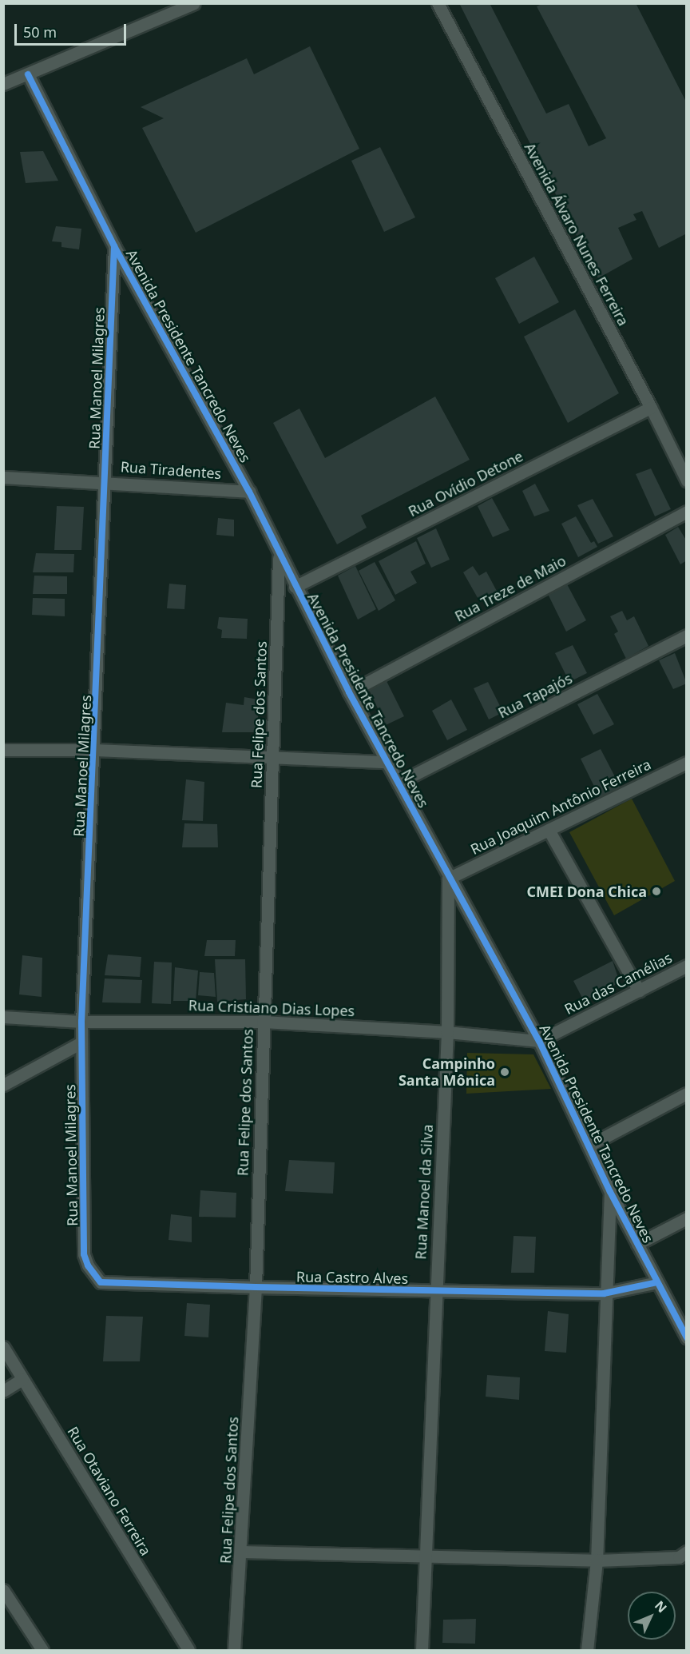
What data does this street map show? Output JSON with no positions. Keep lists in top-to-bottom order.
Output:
{
  "streets": {
    "street": [
      "Avenida Álvaro Nunes Ferreira",
      "Avenida Presidente Tancredo Neves",
      "Rua Manoel Milagres",
      "Rua Tiradentes",
      "Rua Ovídio Detone",
      "Rua Treze de Maio",
      "Rua Tapajós",
      "Rua Felipe dos Santos",
      "Rua Joaquim Antônio Ferreira",
      "Rua das Camélias",
      "Rua Cristiano Dias Lopes",
      "Rua Manoel da Silva",
      "Rua Castro Alves",
      "Rua Otaviano Ferreira"
    ]
  },
  "crossings": [
    ["Avenida Álvaro Nunes Ferreira", "Rua Ovídio Detone"],
    ["Avenida Presidente Tancredo Neves", "Rua Manoel Milagres"],
    ["Avenida Presidente Tancredo Neves", "Rua Tiradentes"],
    ["Avenida Presidente Tancredo Neves", "Rua Ovídio Detone"],
    ["Avenida Presidente Tancredo Neves", "Rua Treze de Maio"],
    ["Avenida Presidente Tancredo Neves", "Rua Tapajós"],
    ["Avenida Presidente Tancredo Neves", "Rua Felipe dos Santos"],
    ["Avenida Presidente Tancredo Neves", "Rua Joaquim Antônio Ferreira"],
    ["Avenida Presidente Tancredo Neves", "Rua das Camélias"],
    ["Avenida Presidente Tancredo Neves", "Rua Cristiano Dias Lopes"],
    ["Avenida Presidente Tancredo Neves", "Rua Manoel da Silva"],
    ["Avenida Presidente Tancredo Neves", "Rua Castro Alves"],
    ["Rua Manoel Milagres", "Rua Tiradentes"],
    ["Rua Manoel Milagres", "Rua Cristiano Dias Lopes"],
    ["Rua Manoel Milagres", "Rua Castro Alves"],
    ["Rua Felipe dos Santos", "Rua Cristiano Dias Lopes"],
    ["Rua Felipe dos Santos", "Rua Castro Alves"],
    ["Rua Joaquim Antônio Ferreira", "Rua Manoel da Silva"],
    ["Rua das Camélias", "Rua Cristiano Dias Lopes"],
    ["Rua Cristiano Dias Lopes", "Rua Manoel da Silva"],
    ["Rua Manoel da Silva", "Rua Castro Alves"]
  ],
  "places": ["CMEI Dona Chica", "Campinho Santa Mônica"],
  "scale_bar": "50 m",
  "north": "top right"
}
